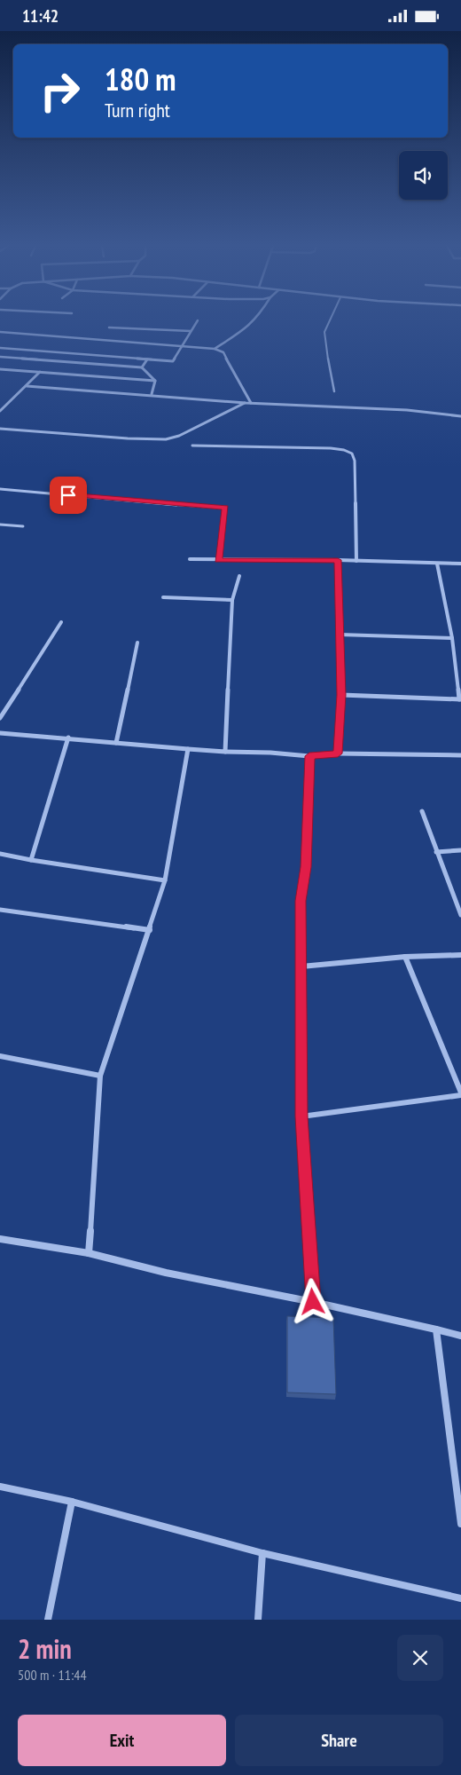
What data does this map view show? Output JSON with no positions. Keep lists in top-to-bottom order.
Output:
{
  "page": {
    "status": "11:42",
    "turn": ["180 m", "Turn right"],
    "heading": ["2 min", "500 m · 11:44"],
    "buttons": ["Exit", "Share"]
  }
}
